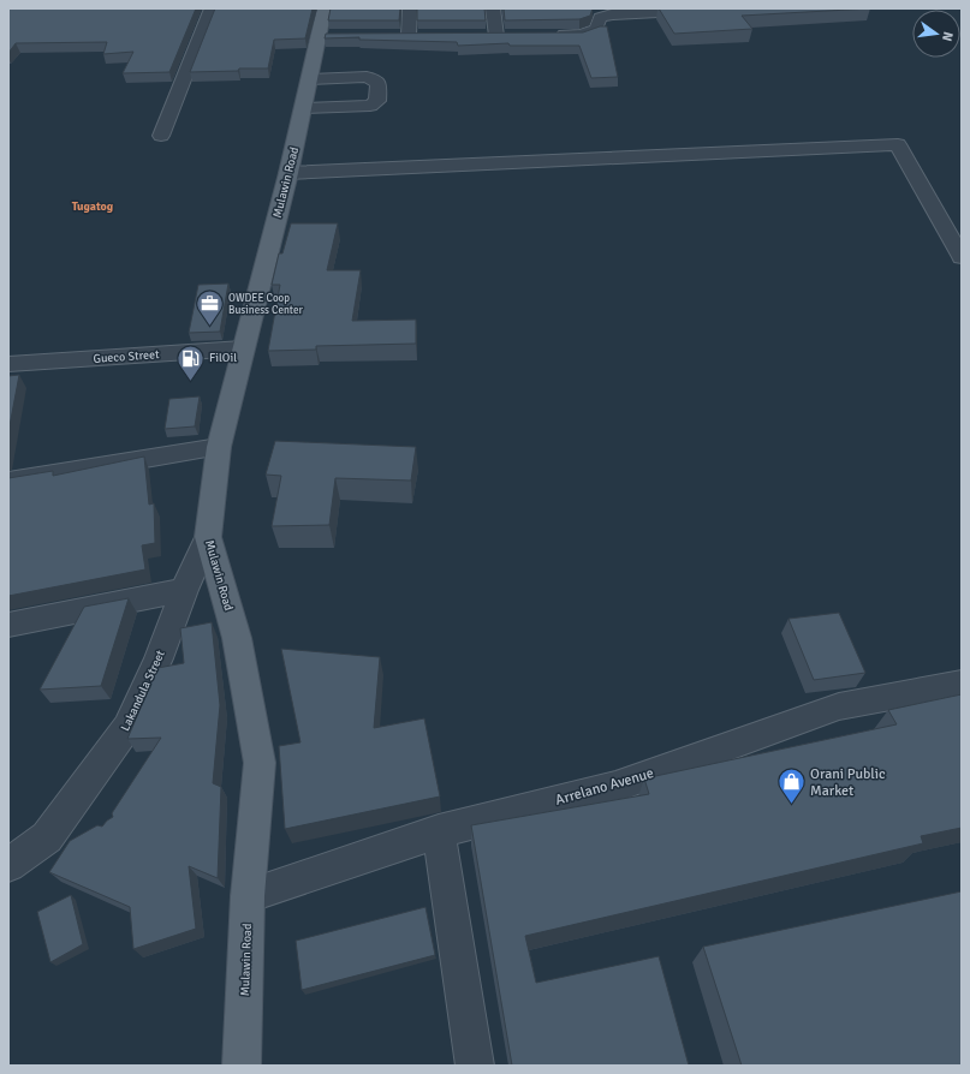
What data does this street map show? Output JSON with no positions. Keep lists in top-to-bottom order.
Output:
{
  "streets": {
    "main road": ["Mulawin Road"],
    "street": ["Gueco Street", "Lakandula Street", "Arrelano Avenue"]
  },
  "crossings": [
    ["Mulawin Road", "Gueco Street"],
    ["Mulawin Road", "Lakandula Street"],
    ["Mulawin Road", "Arrelano Avenue"]
  ],
  "districts": ["Tugatog"],
  "places": {
    "office": ["OWDEE Coop Business Center"],
    "fuel station": ["FilOil"],
    "shop": ["Orani Public Market"]
  },
  "north": "right"
}
